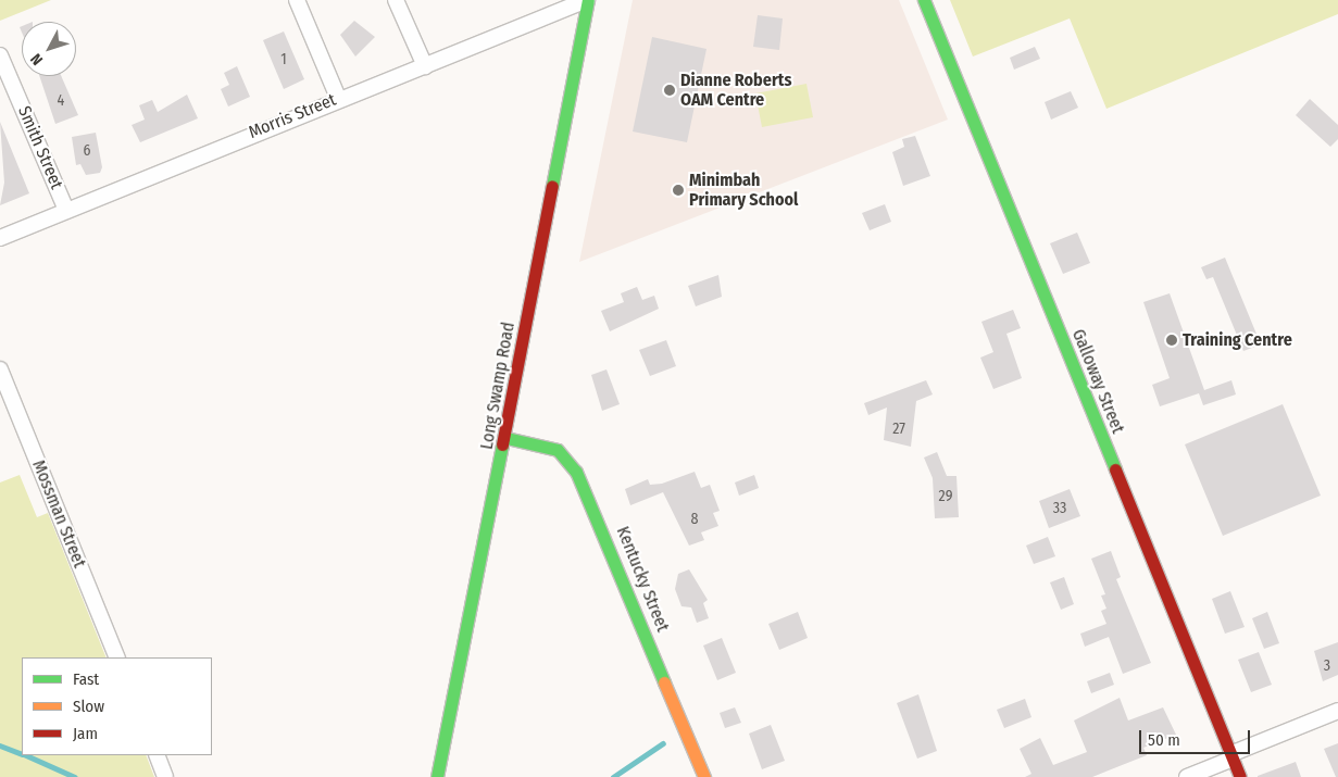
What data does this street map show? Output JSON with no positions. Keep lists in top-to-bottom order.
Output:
{
  "streets": {
    "street": [
      "Morris Street",
      "Smith Street",
      "Galloway Street",
      "Long Swamp Road",
      "Mossman Street",
      "Kentucky Street"
    ]
  },
  "crossings": [
    ["Morris Street", "Smith Street"],
    ["Morris Street", "Long Swamp Road"],
    ["Long Swamp Road", "Kentucky Street"]
  ],
  "places": ["Dianne Roberts OAM Centre", "Minimbah Primary School", "Training Centre"],
  "house_numbers": [
    "1",
    "4",
    "6",
    "27",
    "29",
    "33",
    "8",
    "3"
  ],
  "legend": ["Fast", "Slow", "Jam"],
  "scale_bar": "50 m",
  "north": "bottom left"
}
